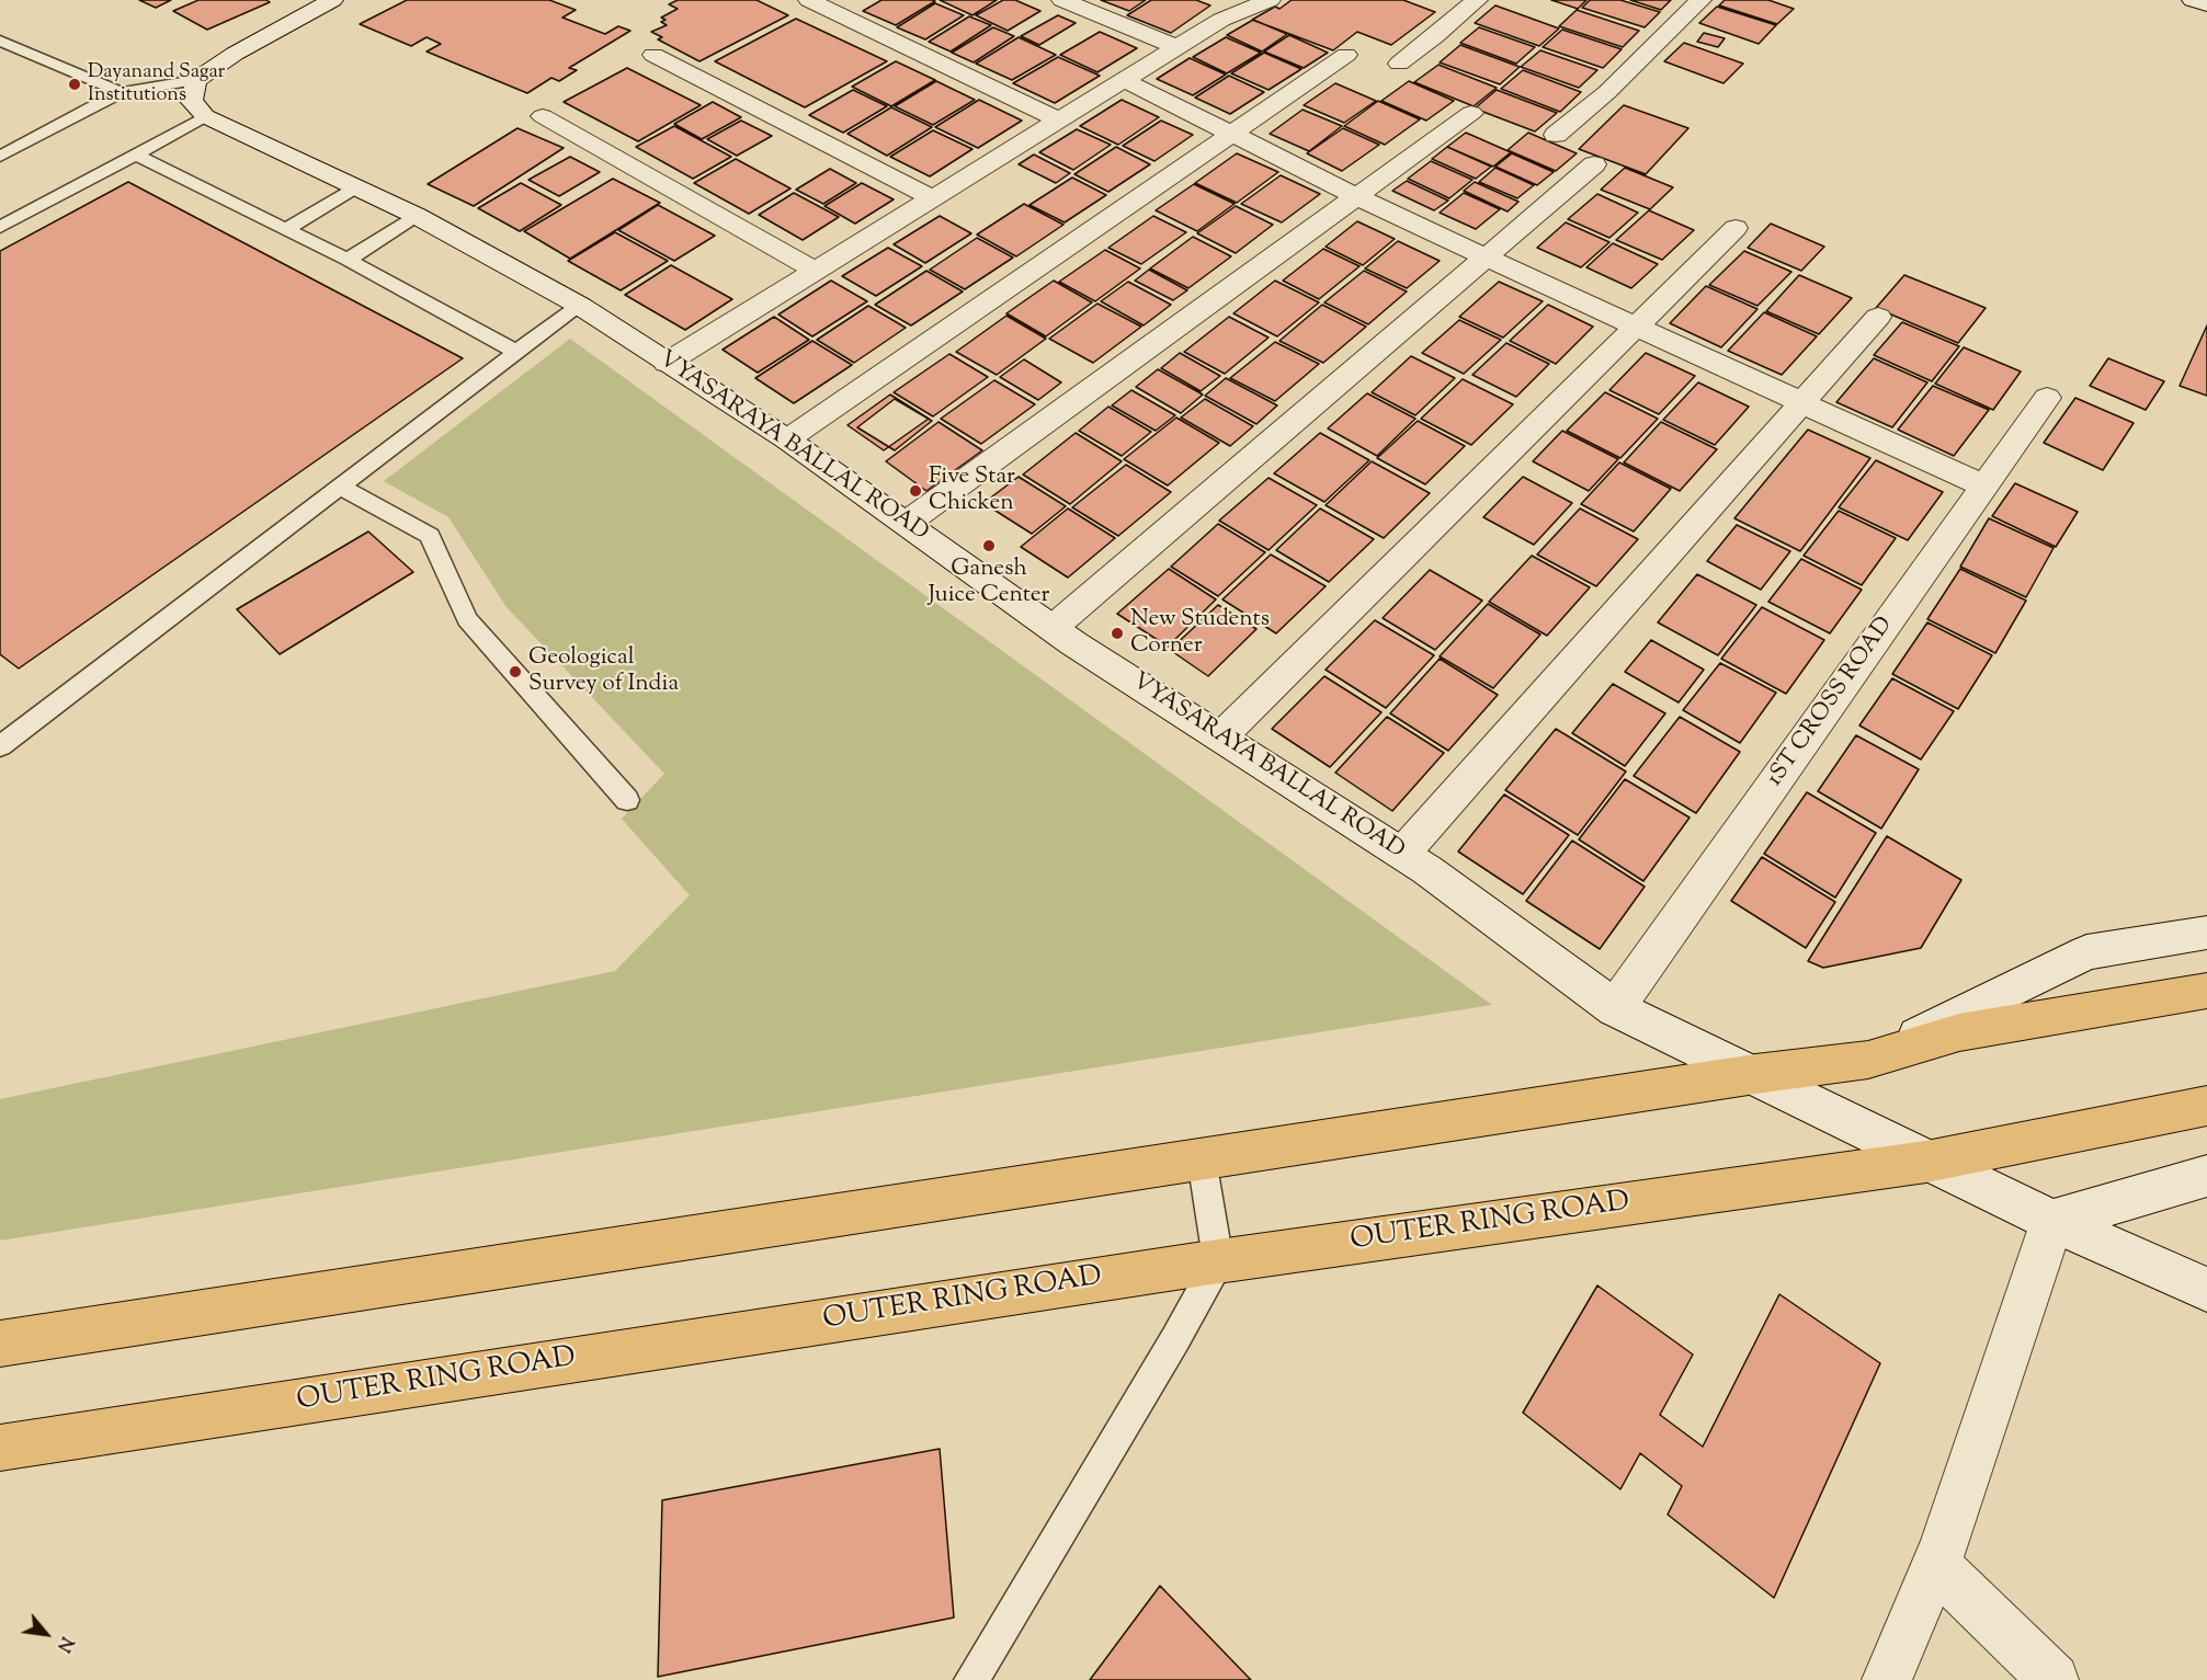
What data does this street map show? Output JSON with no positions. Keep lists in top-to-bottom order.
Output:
{
  "streets": {
    "highway": ["OUTER RING ROAD"],
    "street": ["VYASARAYA BALLAL ROAD", "1ST CROSS ROAD"]
  },
  "crossings": [
    ["VYASARAYA BALLAL ROAD", "1ST CROSS ROAD"],
    ["VYASARAYA BALLAL ROAD", "OUTER RING ROAD"]
  ],
  "places": [
    "Dayanand Sagar Institutions",
    "Five Star Chicken",
    "Ganesh Juice Center",
    "New Students Corner",
    "Geological Survey of India"
  ],
  "north": "bottom right"
}
